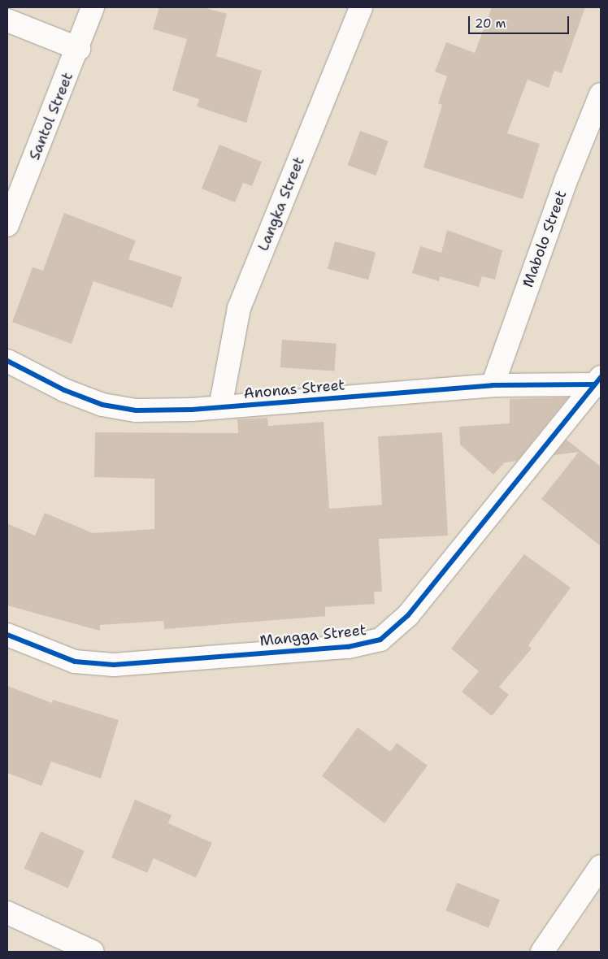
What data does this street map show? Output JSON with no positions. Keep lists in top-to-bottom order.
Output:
{
  "streets": {
    "street": [
      "Santol Street",
      "Langka Street",
      "Mabolo Street",
      "Anonas Street",
      "Mangga Street"
    ]
  },
  "crossings": [
    ["Langka Street", "Anonas Street"],
    ["Mabolo Street", "Anonas Street"],
    ["Anonas Street", "Mangga Street"]
  ],
  "scale_bar": "20 m"
}
